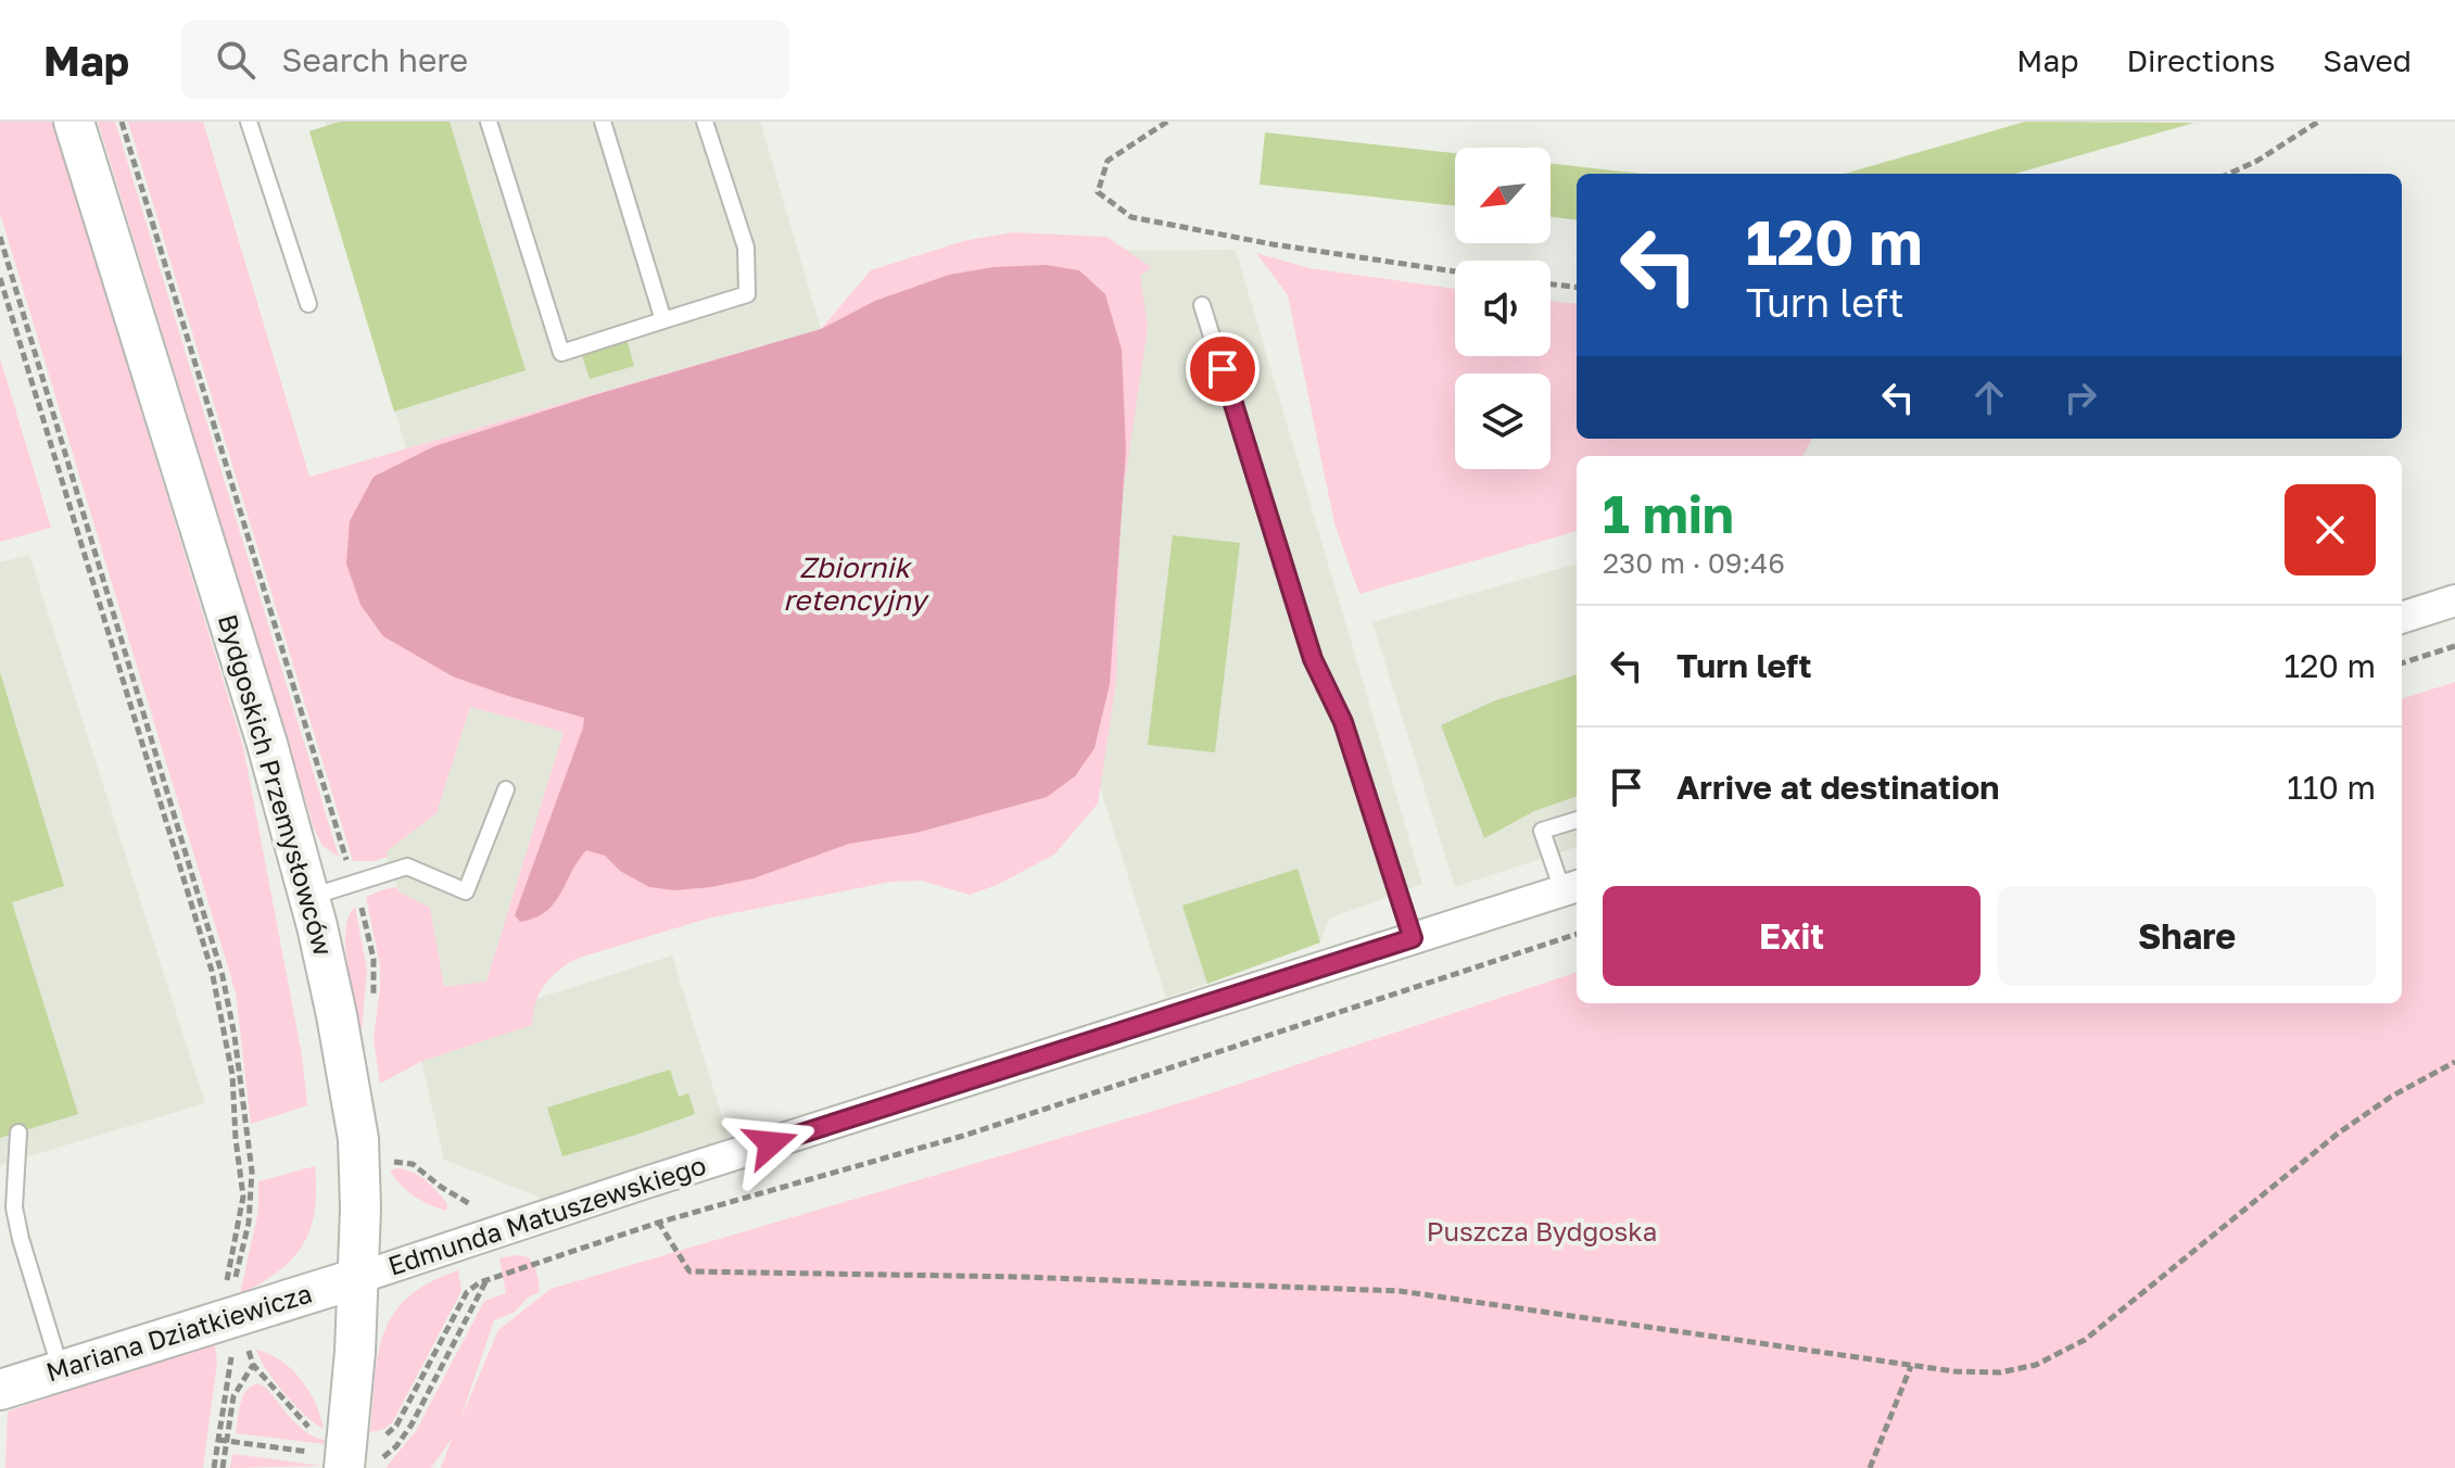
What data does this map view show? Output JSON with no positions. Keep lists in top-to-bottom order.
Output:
{
  "streets": {
    "street": ["Bydgoskich Przemysłowców", "Edmunda Matuszewskiego", "Mariana Dziatkiewicza"]
  },
  "crossings": [
    ["Bydgoskich Przemysłowców", "Edmunda Matuszewskiego"],
    ["Bydgoskich Przemysłowców", "Mariana Dziatkiewicza"],
    ["Edmunda Matuszewskiego", "Mariana Dziatkiewicza"]
  ],
  "water": ["Zbiornik retencyjny"],
  "parks": ["Puszcza Bydgoska"],
  "north": "bottom left",
  "page": {
    "header": "Map",
    "search": "Search here",
    "nav": ["Map", "Directions", "Saved"],
    "turn": ["120 m", "Turn left"],
    "heading": ["1 min", "230 m · 09:46"],
    "list": [
      {
        "name": "Turn left",
        "value": "120 m"
      },
      {
        "name": "Arrive at destination",
        "value": "110 m"
      }
    ],
    "buttons": ["Exit", "Share"]
  }
}
